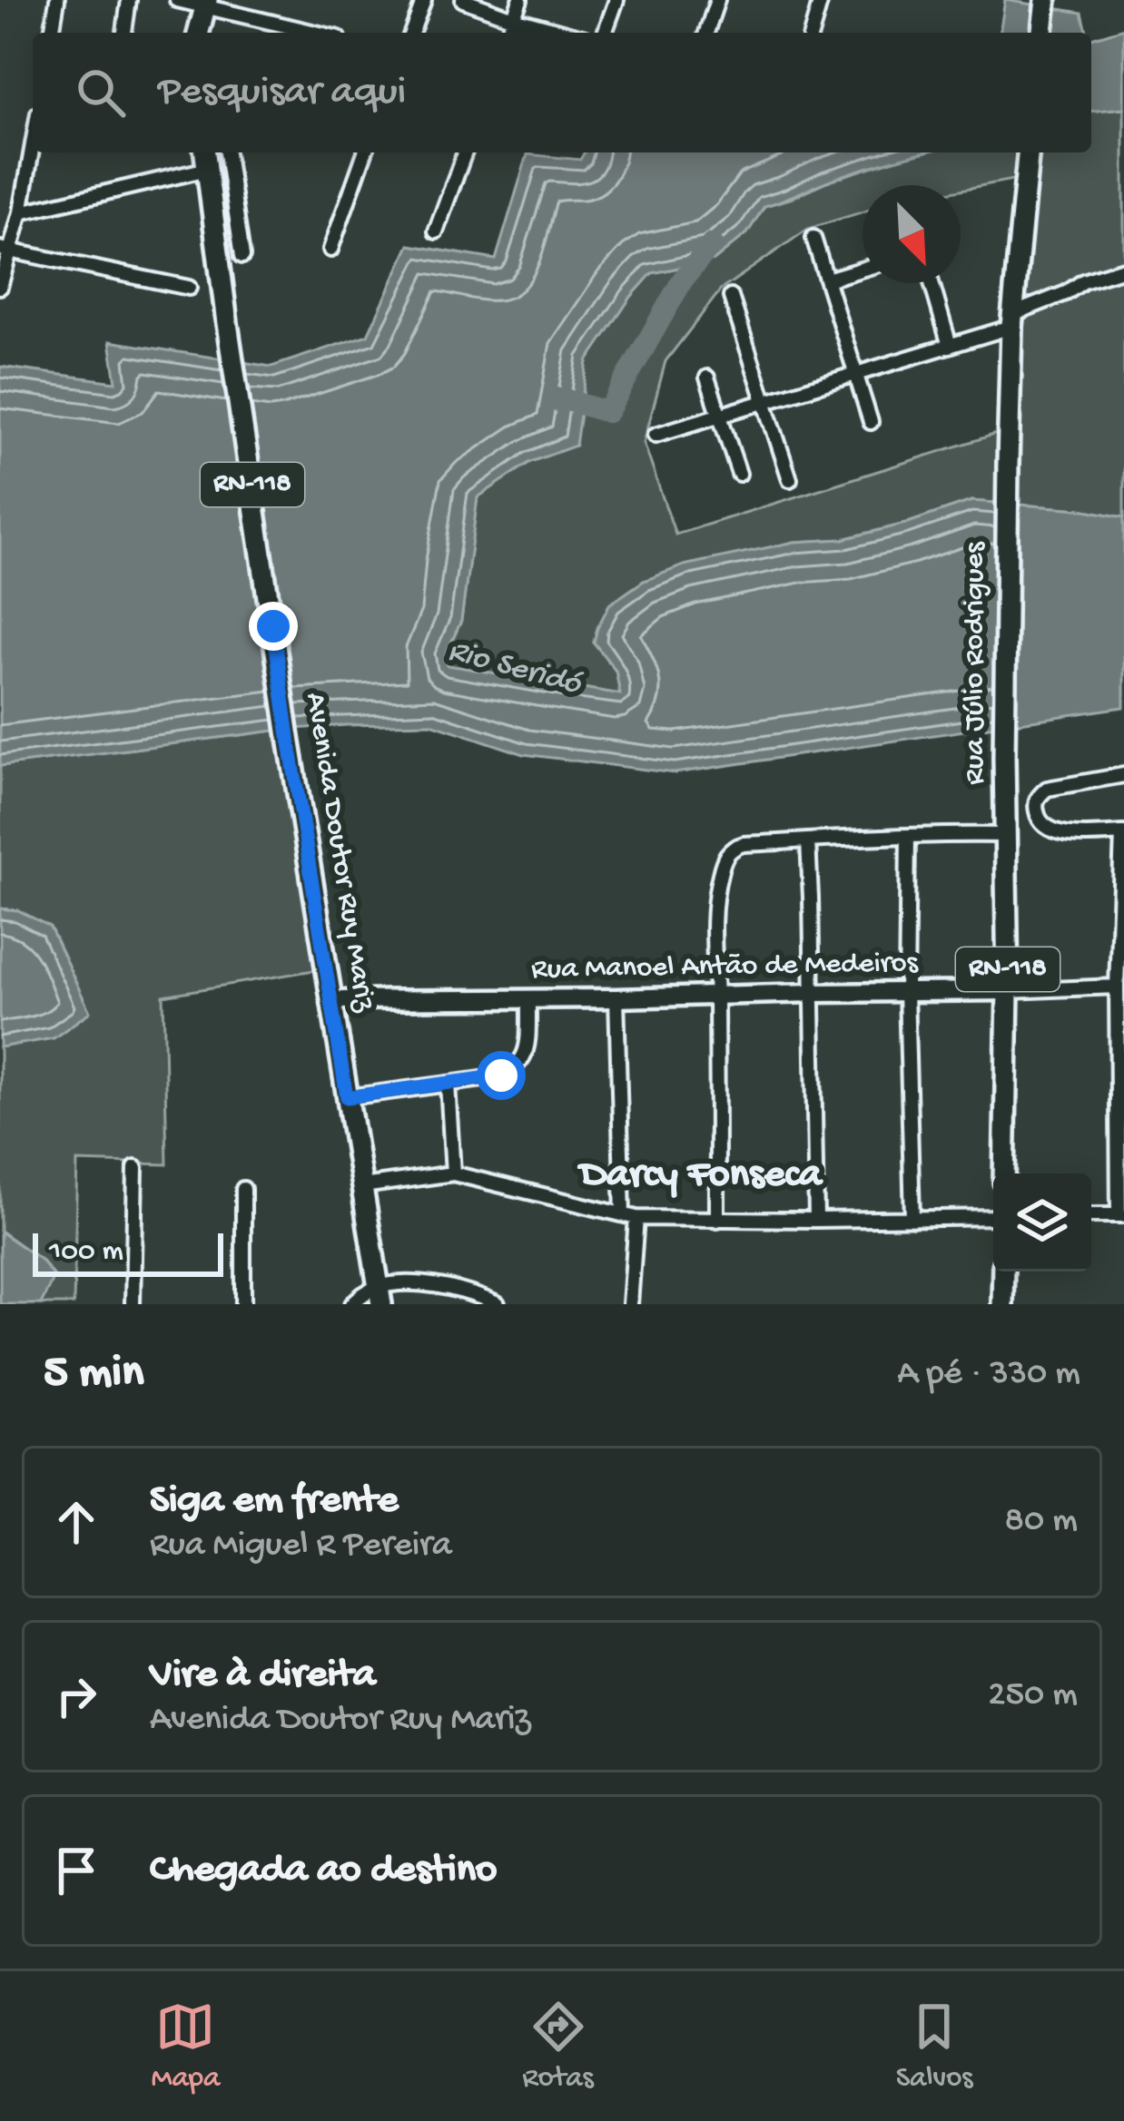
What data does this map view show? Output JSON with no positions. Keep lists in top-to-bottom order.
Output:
{
  "streets": {
    "main road": ["RN-118", "Rua Júlio Rodrigues", "Avenida Doutor Ruy Mariz"],
    "street": ["Rua Manoel Antão de Medeiros"]
  },
  "crossings": [
    ["RN-118", "Avenida Doutor Ruy Mariz"],
    ["Rua Júlio Rodrigues", "Rua Manoel Antão de Medeiros"],
    ["Avenida Doutor Ruy Mariz", "Rua Manoel Antão de Medeiros"]
  ],
  "districts": ["Darcy Fonseca"],
  "water": ["Rio Seridó"],
  "scale_bar": "100 m",
  "north": "bottom right",
  "page": {
    "search": "Pesquisar aqui",
    "scale": "100 m",
    "heading": ["5 min", "A pé · 330 m"],
    "list": [
      ["Siga em frente", "Rua Miguel R Pereira", "80 m"],
      ["Vire à direita", "Avenida Doutor Ruy Mariz", "250 m"],
      "Chegada ao destino"
    ],
    "nav": ["Mapa", "Rotas", "Salvos"]
  }
}
